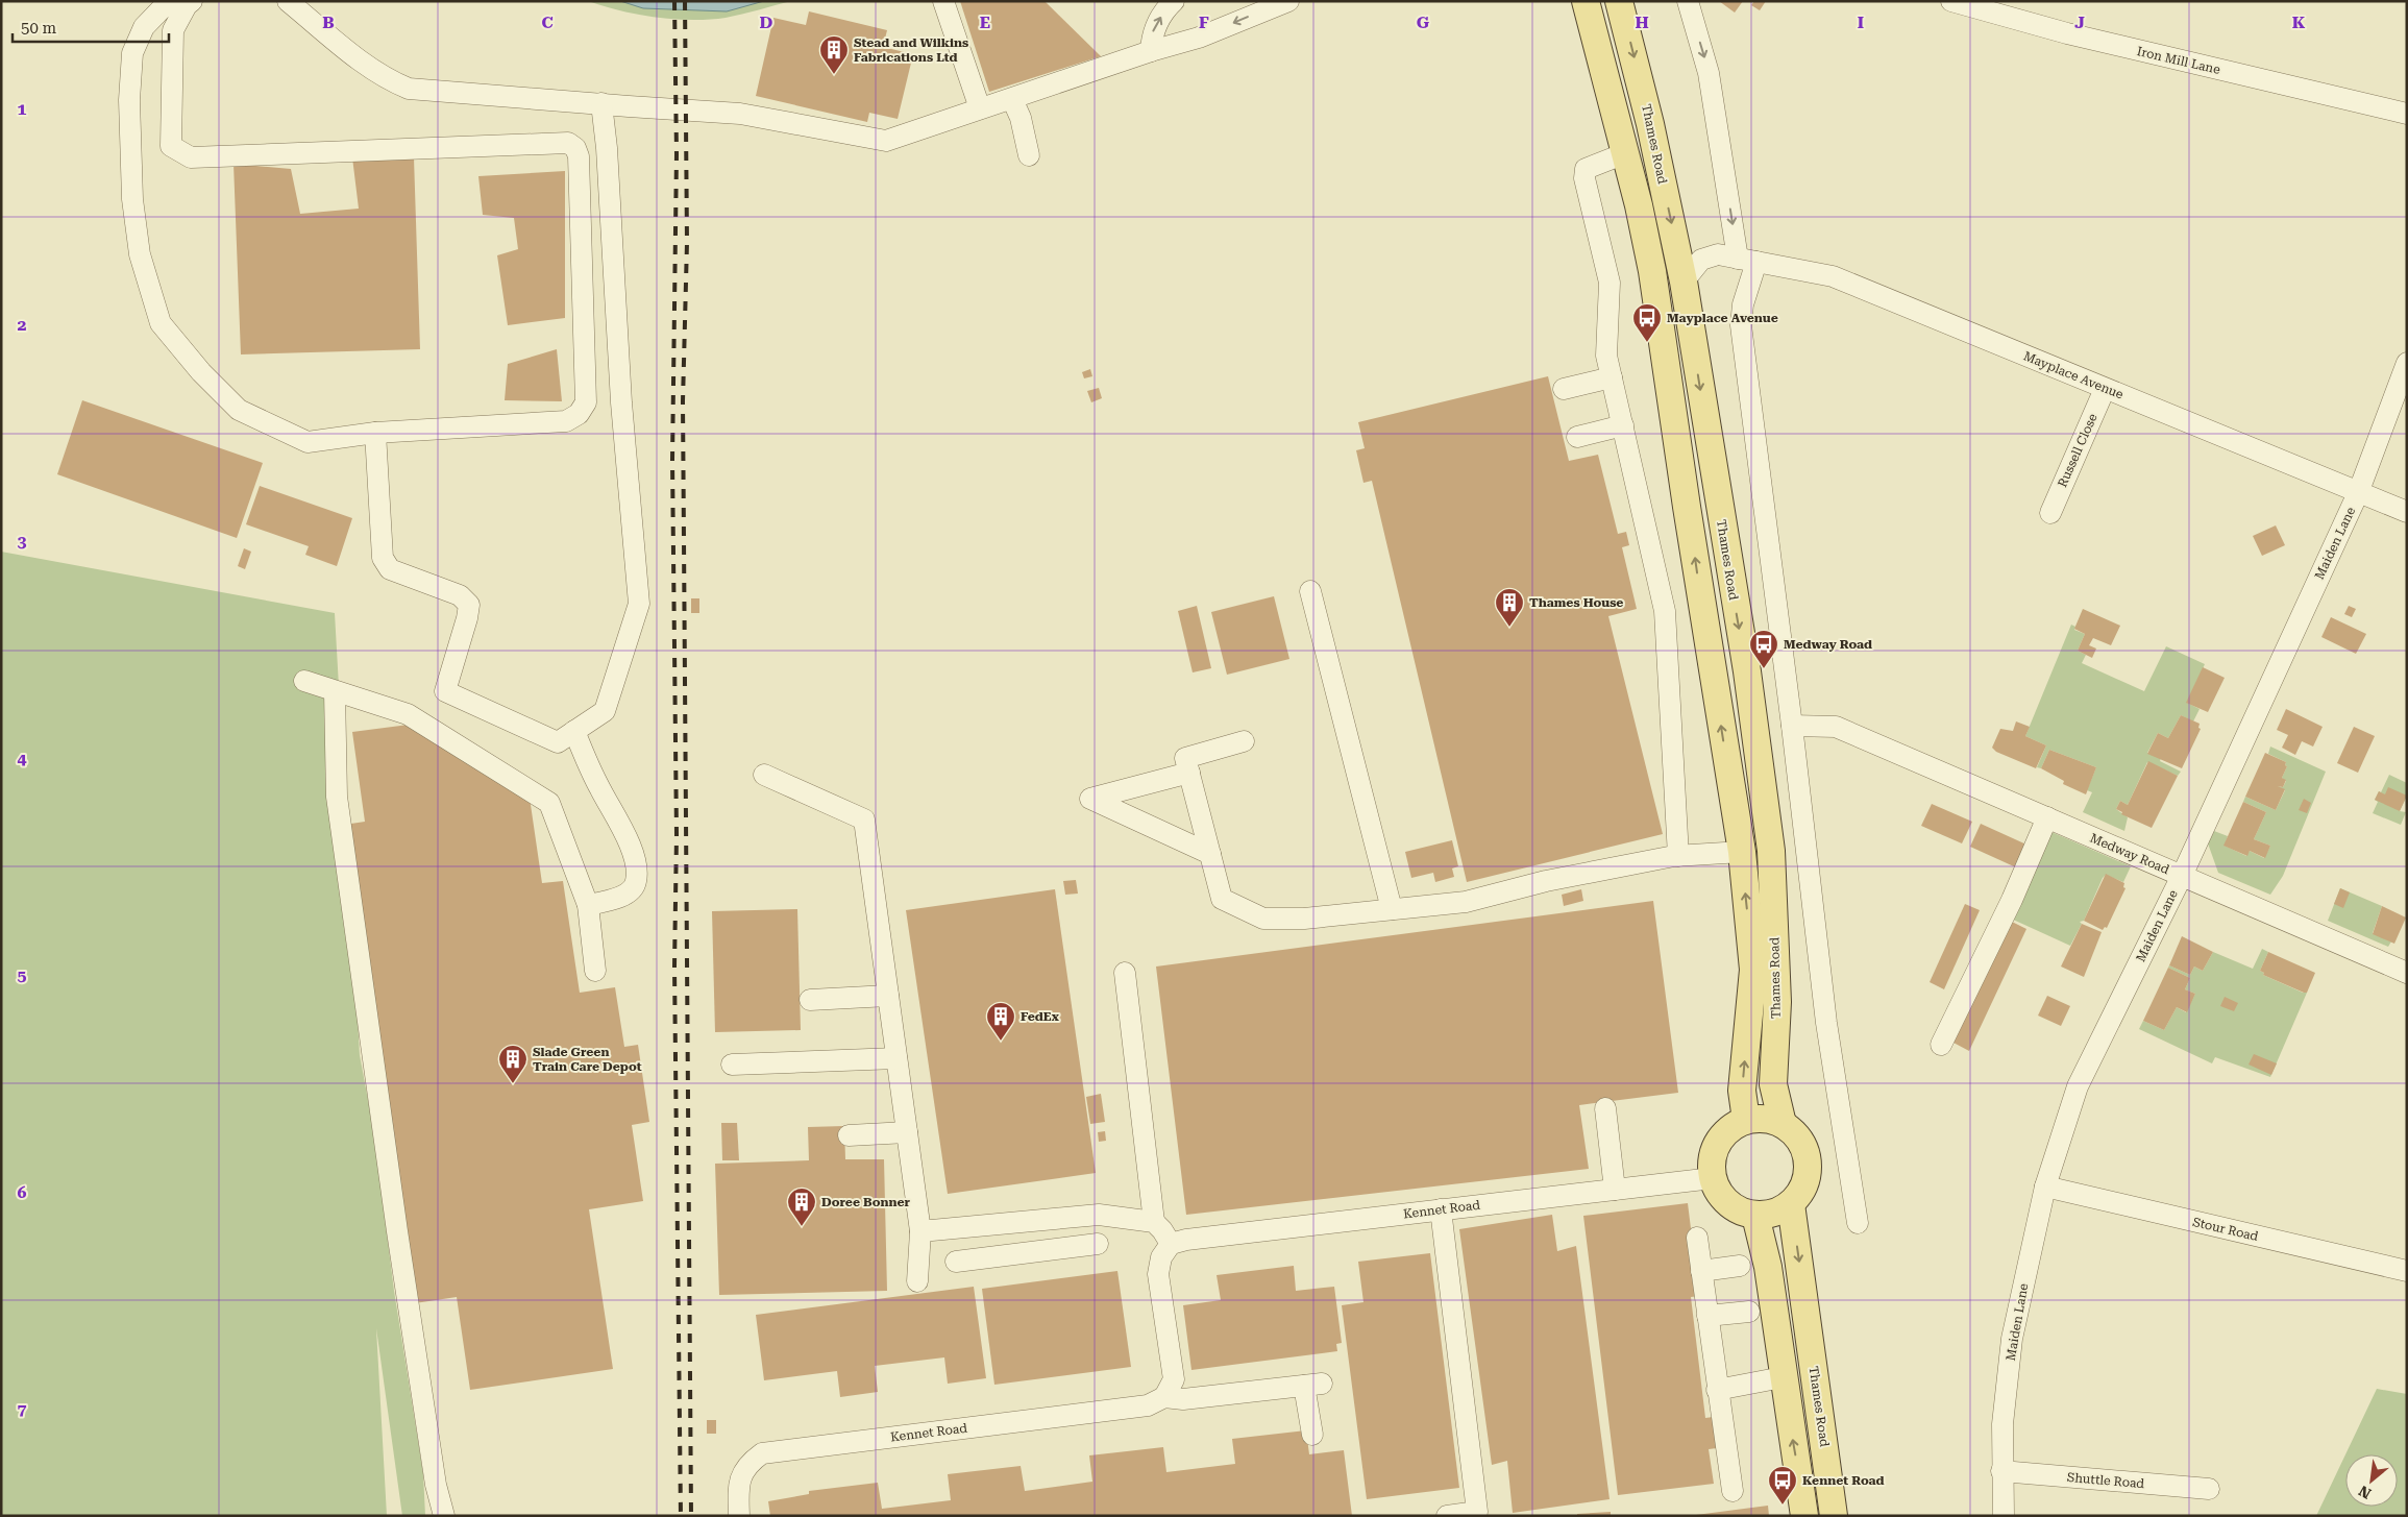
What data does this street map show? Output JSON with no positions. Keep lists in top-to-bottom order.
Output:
{
  "streets": {
    "main road": ["Thames Road"],
    "street": [
      "Iron Mill Lane",
      "Mayplace Avenue",
      "Russell Close",
      "Maiden Lane",
      "Medway Road",
      "Kennet Road",
      "Stour Road",
      "Shuttle Road"
    ]
  },
  "crossings": [
    ["Thames Road", "Mayplace Avenue"],
    ["Thames Road", "Kennet Road"],
    ["Mayplace Avenue", "Russell Close"],
    ["Mayplace Avenue", "Maiden Lane"],
    ["Maiden Lane", "Medway Road"],
    ["Maiden Lane", "Stour Road"],
    ["Maiden Lane", "Shuttle Road"]
  ],
  "places": {
    "building": [
      "Stead and Wilkins Fabrications Ltd",
      "Thames House",
      "FedEx",
      "Slade Green Train Care Depot",
      "Doree Bonner"
    ],
    "bus stop": ["Mayplace Avenue", "Medway Road", "Kennet Road"]
  },
  "scale_bar": "50 m",
  "north": "bottom left",
  "grid": {
    "columns": [
      "B",
      "C",
      "D",
      "E",
      "F",
      "G",
      "H",
      "I",
      "J",
      "K"
    ],
    "rows": [
      "1",
      "2",
      "3",
      "4",
      "5",
      "6",
      "7"
    ]
  }
}
